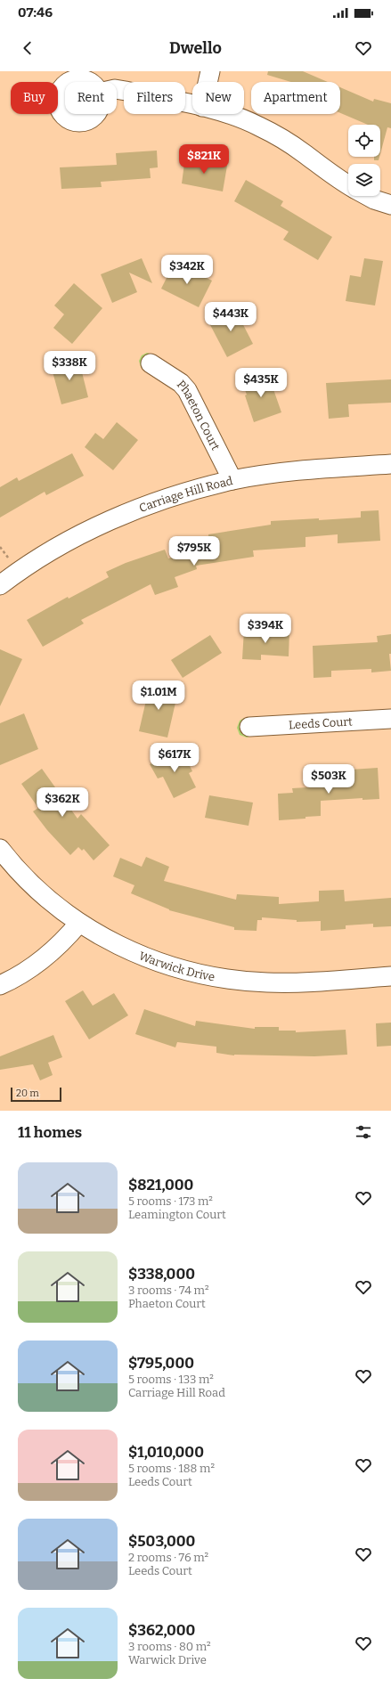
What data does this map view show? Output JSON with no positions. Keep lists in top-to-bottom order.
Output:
{
  "streets": {
    "street": [
      "Phaeton Court",
      "Carriage Hill Road",
      "Leeds Court",
      "Warwick Drive"
    ]
  },
  "crossings": [
    ["Phaeton Court", "Carriage Hill Road"]
  ],
  "scale_bar": "20 m",
  "page": {
    "status": "07:46",
    "header": "Dwello",
    "chip": [
      "Buy",
      "Rent",
      "Filters",
      "New",
      "Apartment"
    ],
    "price": [
      "$821K",
      "$342K",
      "$443K",
      "$338K",
      "$435K",
      "$795K",
      "$394K",
      "$1.01M",
      "$617K",
      "$503K",
      "$362K"
    ],
    "scale": "20 m",
    "heading": "11 homes",
    "list": [
      {
        "name": "$821,000",
        "note": "5 rooms · 173 m² · Leamington Court"
      },
      {
        "name": "$338,000",
        "note": "3 rooms · 74 m² · Phaeton Court"
      },
      {
        "name": "$795,000",
        "note": "5 rooms · 133 m² · Carriage Hill Road"
      },
      {
        "name": "$1,010,000",
        "note": "5 rooms · 188 m² · Leeds Court"
      },
      {
        "name": "$503,000",
        "note": "2 rooms · 76 m² · Leeds Court"
      },
      {
        "name": "$362,000",
        "note": "3 rooms · 80 m² · Warwick Drive"
      }
    ]
  }
}
